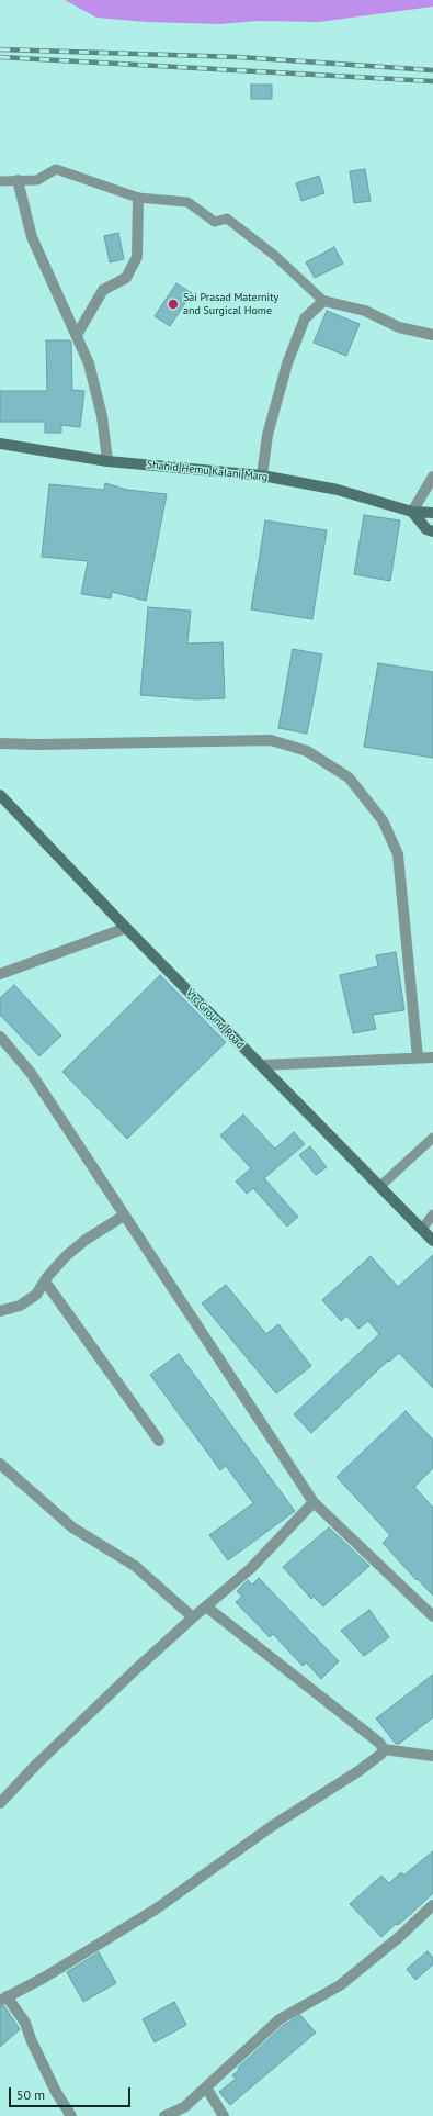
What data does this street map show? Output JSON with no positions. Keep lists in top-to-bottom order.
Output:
{
  "streets": {
    "street": ["Shahid Hemu Kalani Marg", "Vtc Ground Road"]
  },
  "places": ["Sai Prasad Maternity and Surgical Home"],
  "scale_bar": "50 m"
}
